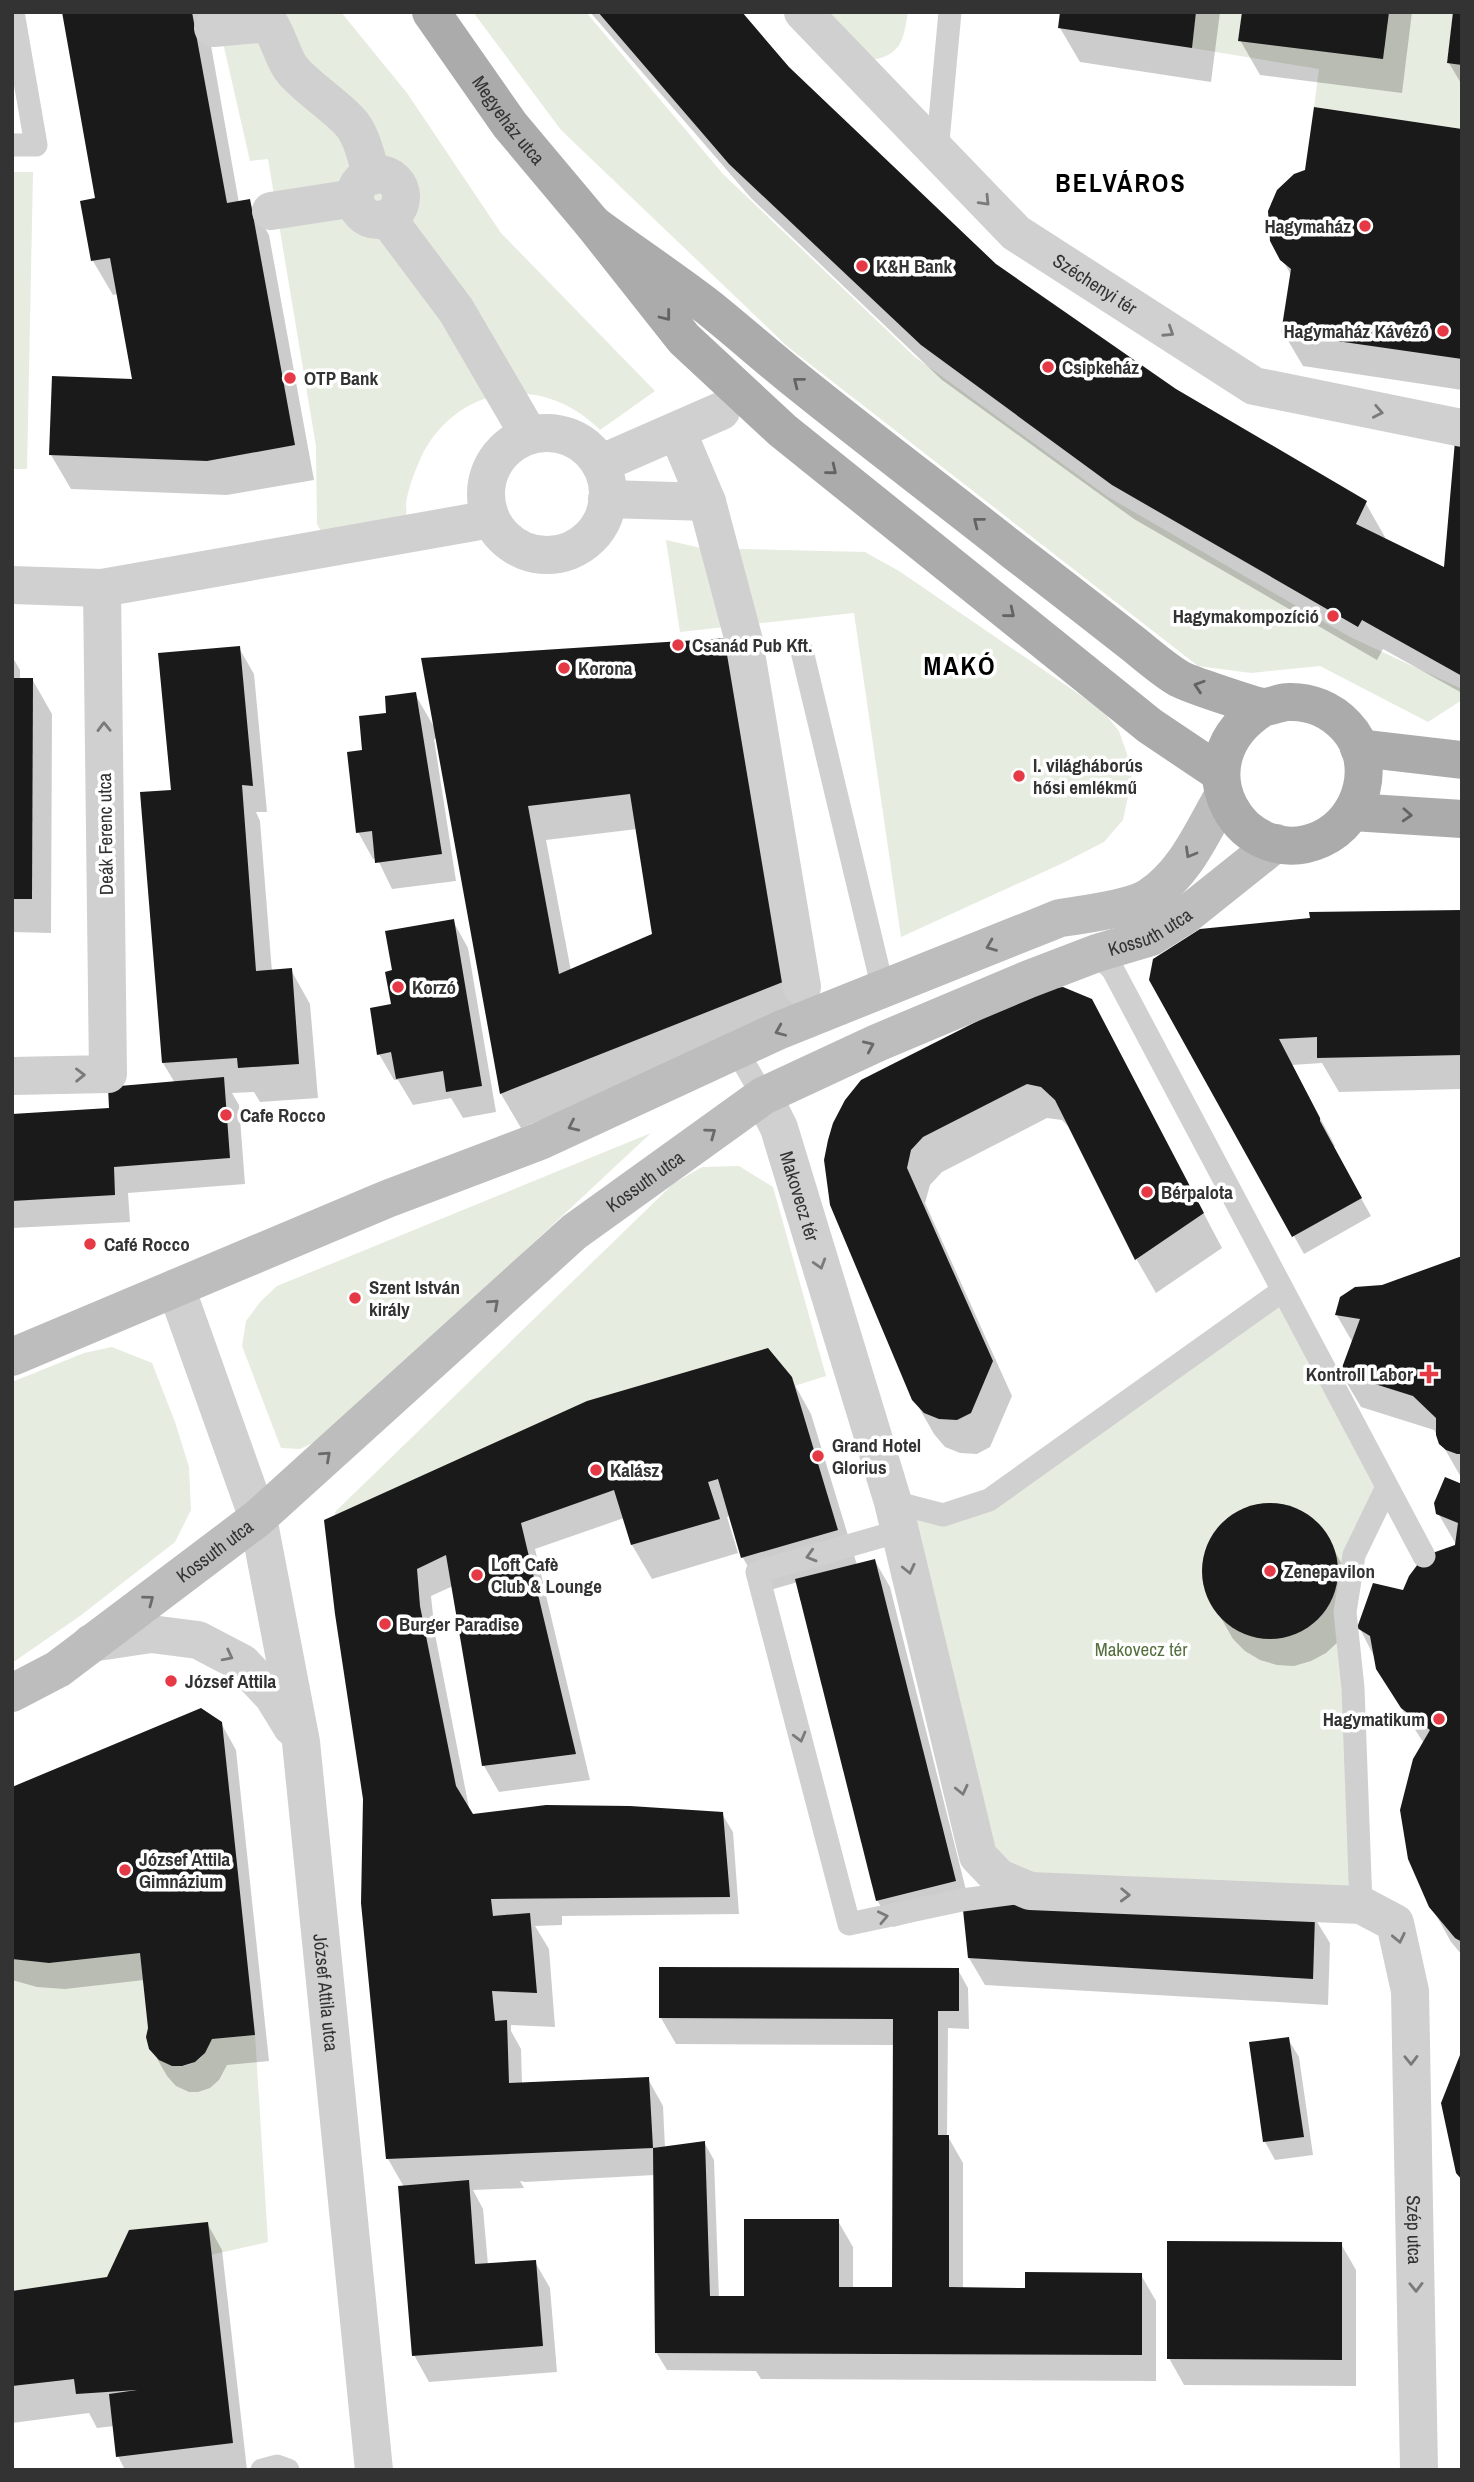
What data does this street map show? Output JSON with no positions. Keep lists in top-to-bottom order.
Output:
{
  "streets": {
    "main road": ["Megyeház utca", "Kossuth utca"],
    "street": [
      "Széchenyi tér",
      "Deák Ferenc utca",
      "Makovecz tér",
      "József Attila utca",
      "Szép utca"
    ]
  },
  "crossings": [
    ["Kossuth utca", "Makovecz tér"],
    ["Kossuth utca", "József Attila utca"]
  ],
  "one_way": [
    "Széchenyi tér",
    "Deák Ferenc utca",
    "Makovecz tér",
    "Szép utca"
  ],
  "districts": ["BELVÁROS", "MAKÓ"],
  "parks": ["Makovecz tér"],
  "places": {
    "other": [
      "Hagymaház",
      "K&H Bank",
      "Hagymaház Kávézó",
      "Csipkeház",
      "OTP Bank",
      "Hagymakompozíció",
      "Csanád Pub Kft.",
      "Korona",
      "I. világháborús hősi emlékmű",
      "Korzó",
      "Cafe Rocco",
      "Bérpalota",
      "Café Rocco",
      "Szent István király",
      "Grand Hotel Glorius",
      "Kalász",
      "Zenepavilon",
      "Loft Cafè Club & Lounge",
      "Burger Paradise",
      "József Attila",
      "Hagymatikum",
      "József Attila Gimnázium"
    ],
    "health": ["Kontroll Labor"]
  }
}
